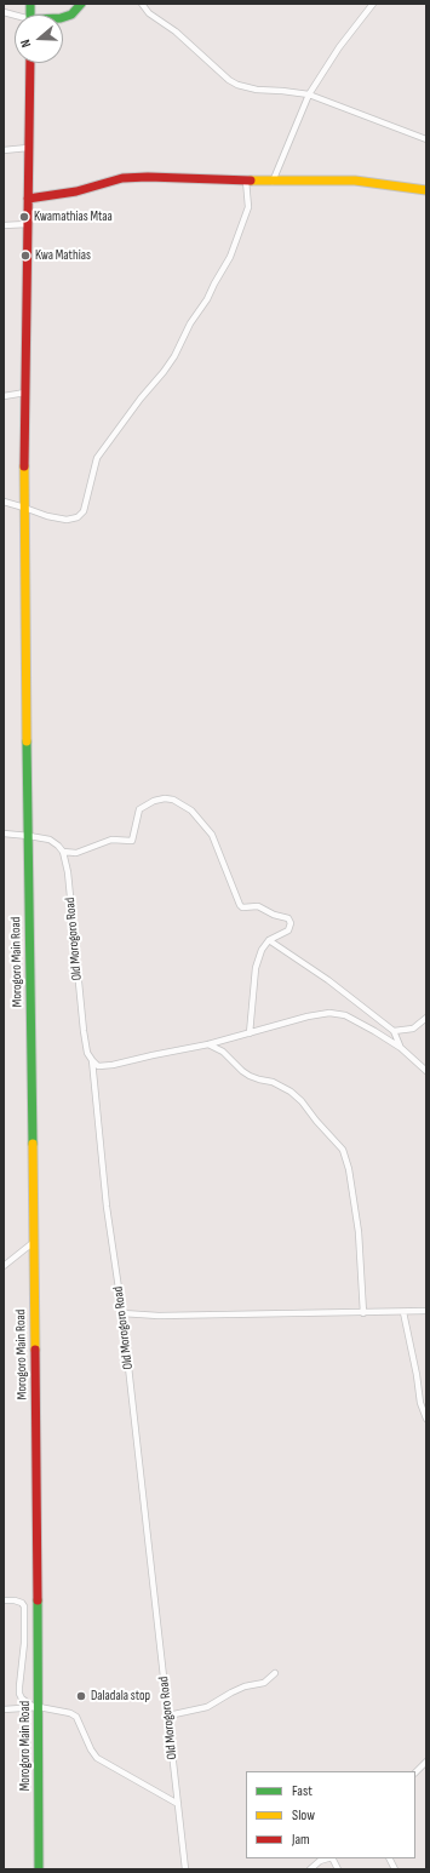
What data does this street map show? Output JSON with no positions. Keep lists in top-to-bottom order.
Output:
{
  "streets": {
    "main road": ["Morogoro Main Road"],
    "street": ["Old Morogoro Road"]
  },
  "places": ["Kwamathias Mtaa", "Kwa Mathias", "Daladala stop"],
  "legend": ["Fast", "Slow", "Jam"],
  "north": "left"
}
